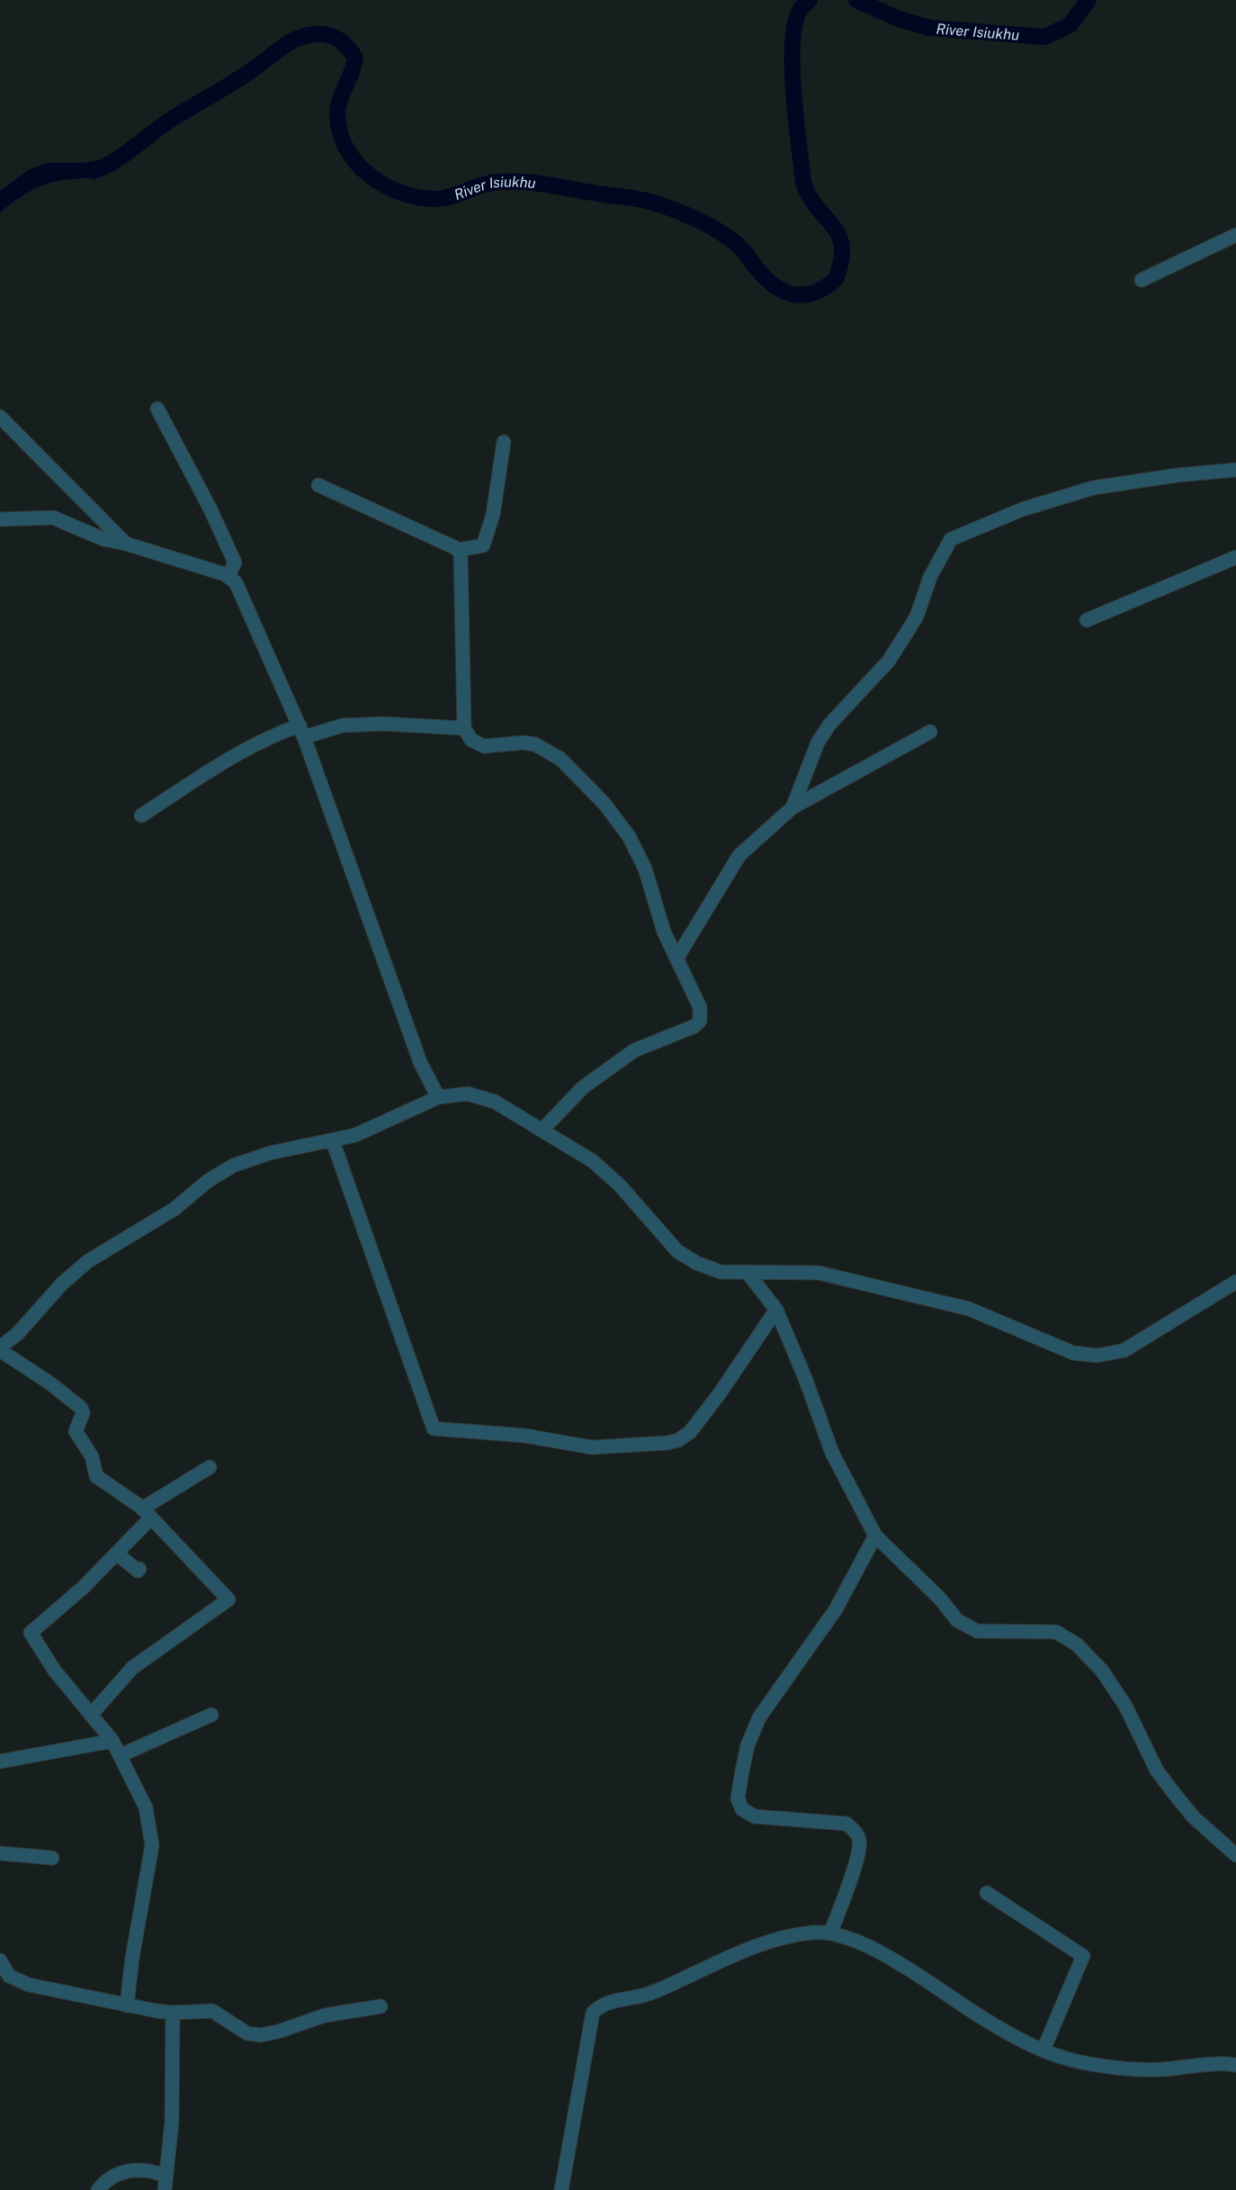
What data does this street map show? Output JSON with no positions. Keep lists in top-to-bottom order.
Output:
{
  "water": ["River Isiukhu"]
}
